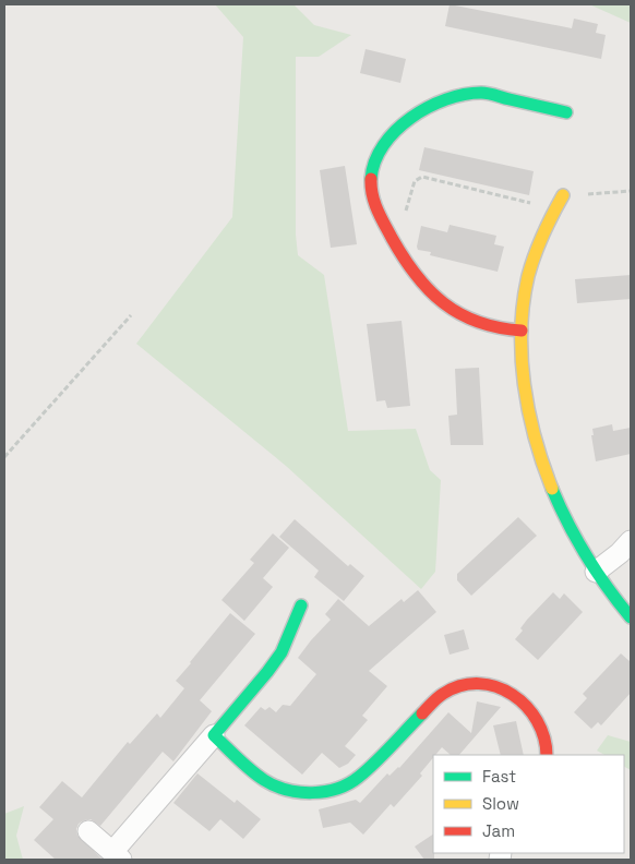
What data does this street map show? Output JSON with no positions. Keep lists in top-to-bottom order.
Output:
{
  "legend": ["Fast", "Slow", "Jam"]
}
